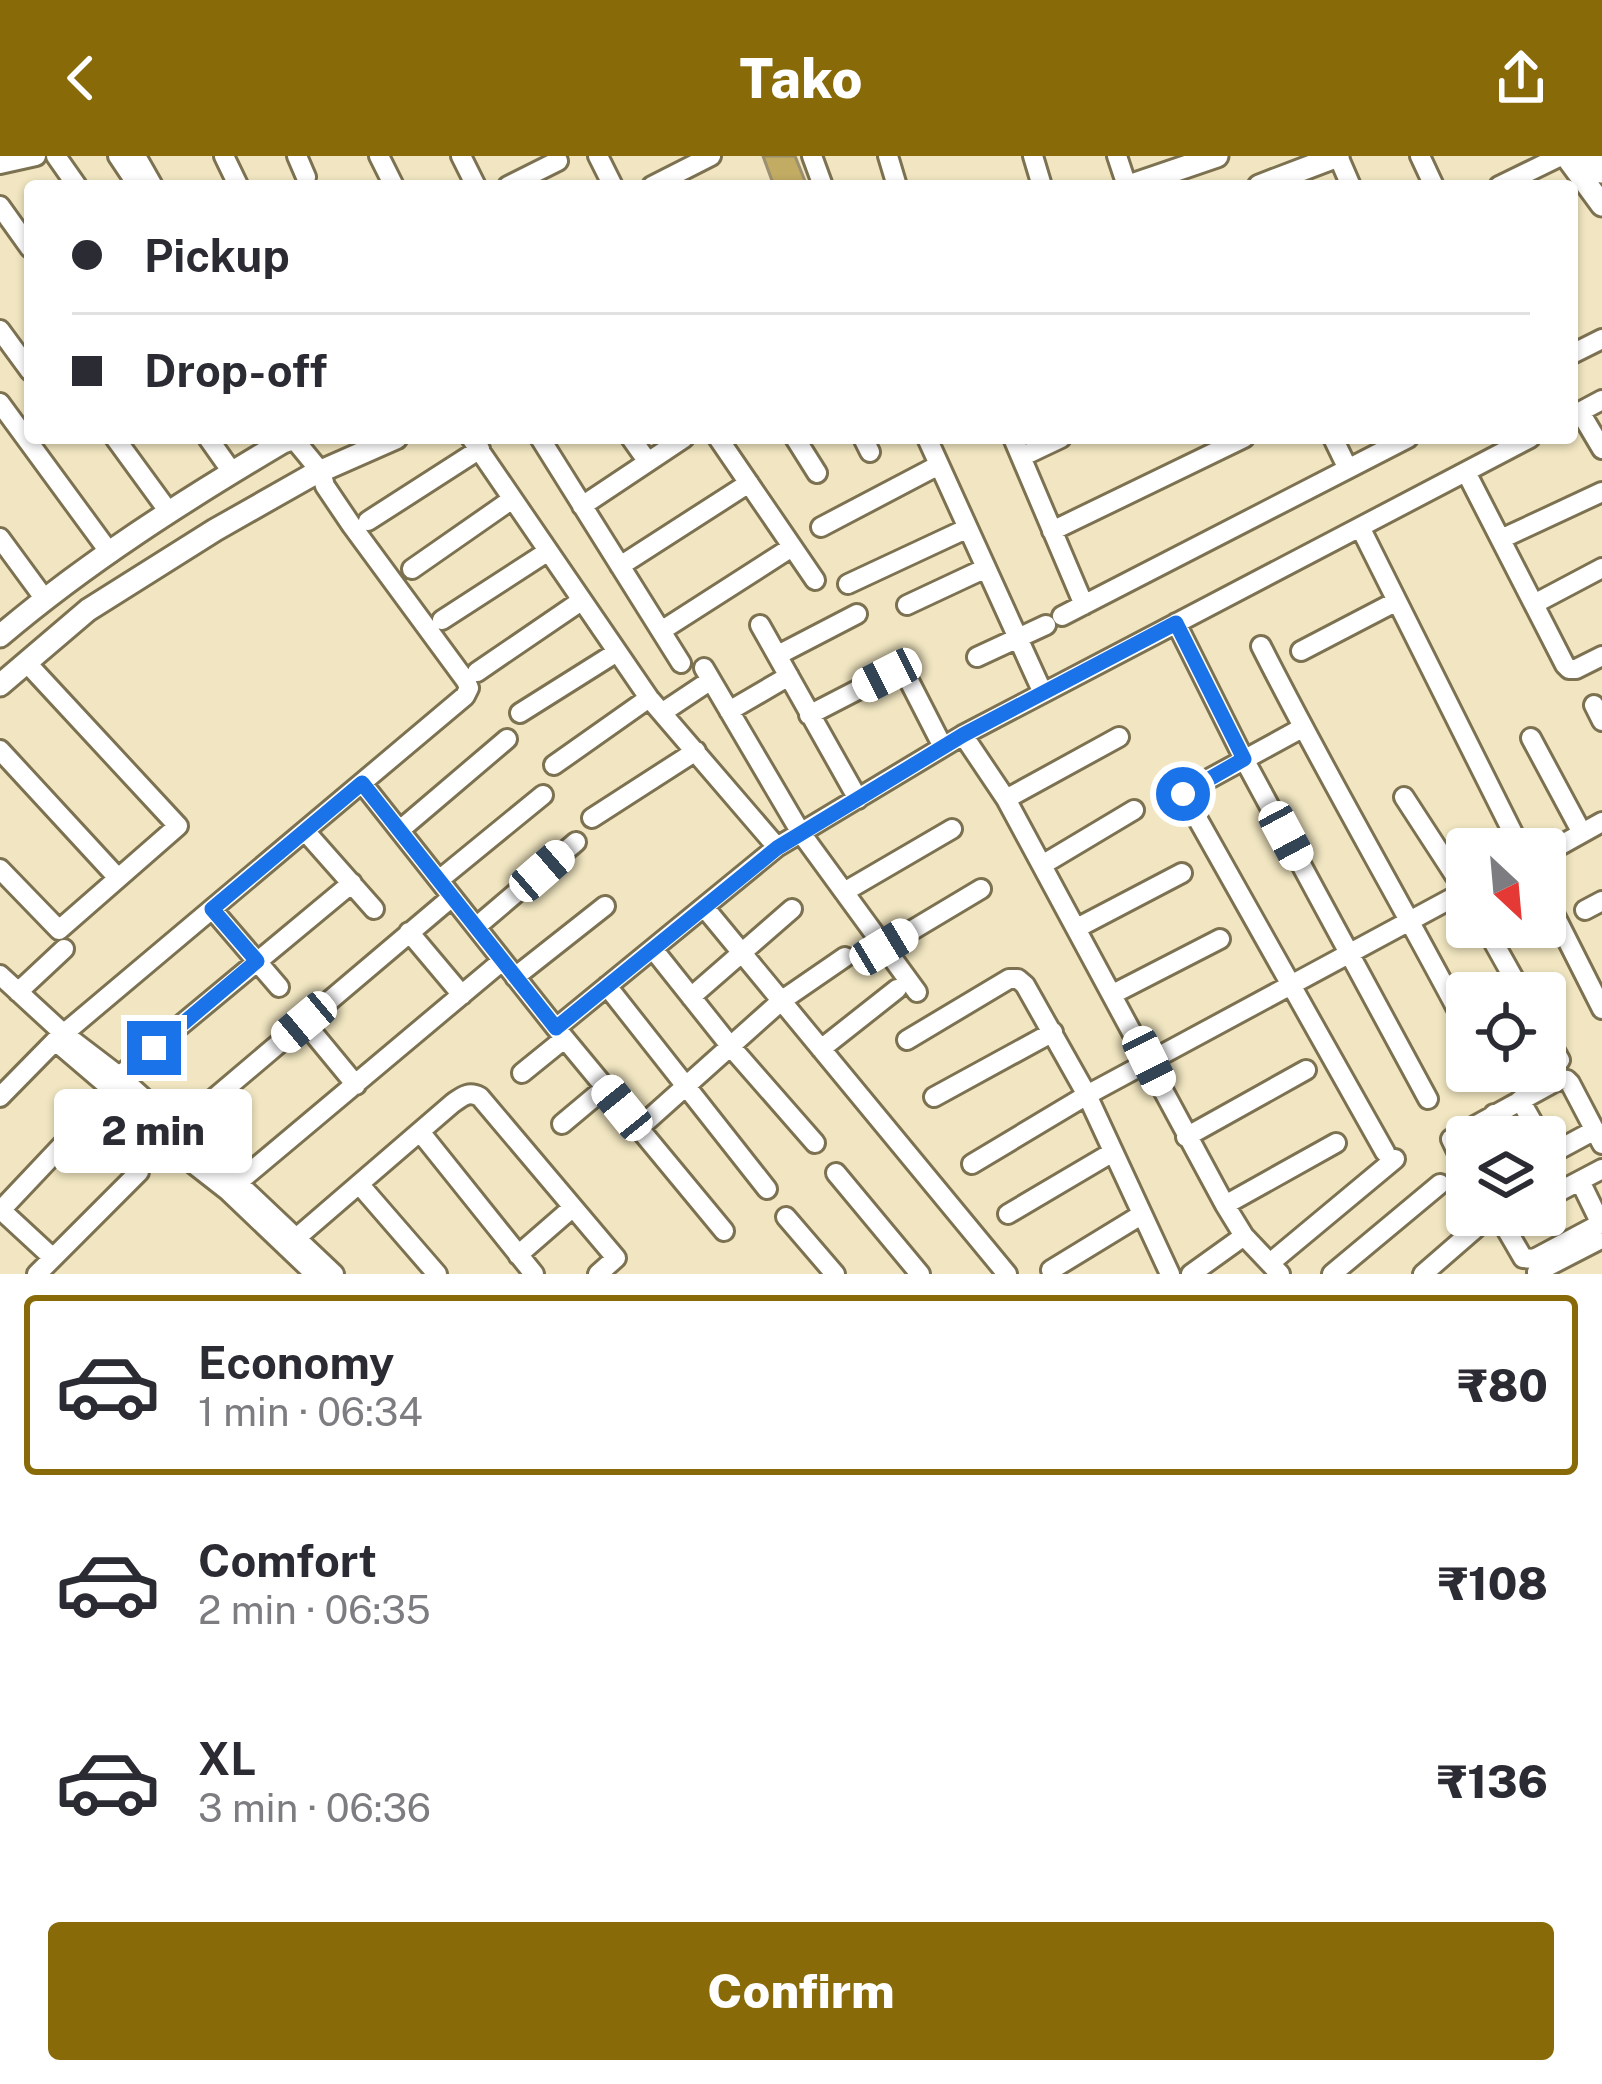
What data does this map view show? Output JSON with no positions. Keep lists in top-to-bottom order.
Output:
{
  "north": "bottom right",
  "page": {
    "header": "Tako",
    "banner": ["Pickup", "Drop-off"],
    "bubble": "2 min",
    "list": [
      {
        "name": "Economy",
        "note": "1 min · 06:34",
        "value": "₹80"
      },
      {
        "name": "Comfort",
        "note": "2 min · 06:35",
        "value": "₹108"
      },
      {
        "name": "XL",
        "note": "3 min · 06:36",
        "value": "₹136"
      }
    ],
    "buttons": "Confirm"
  }
}
